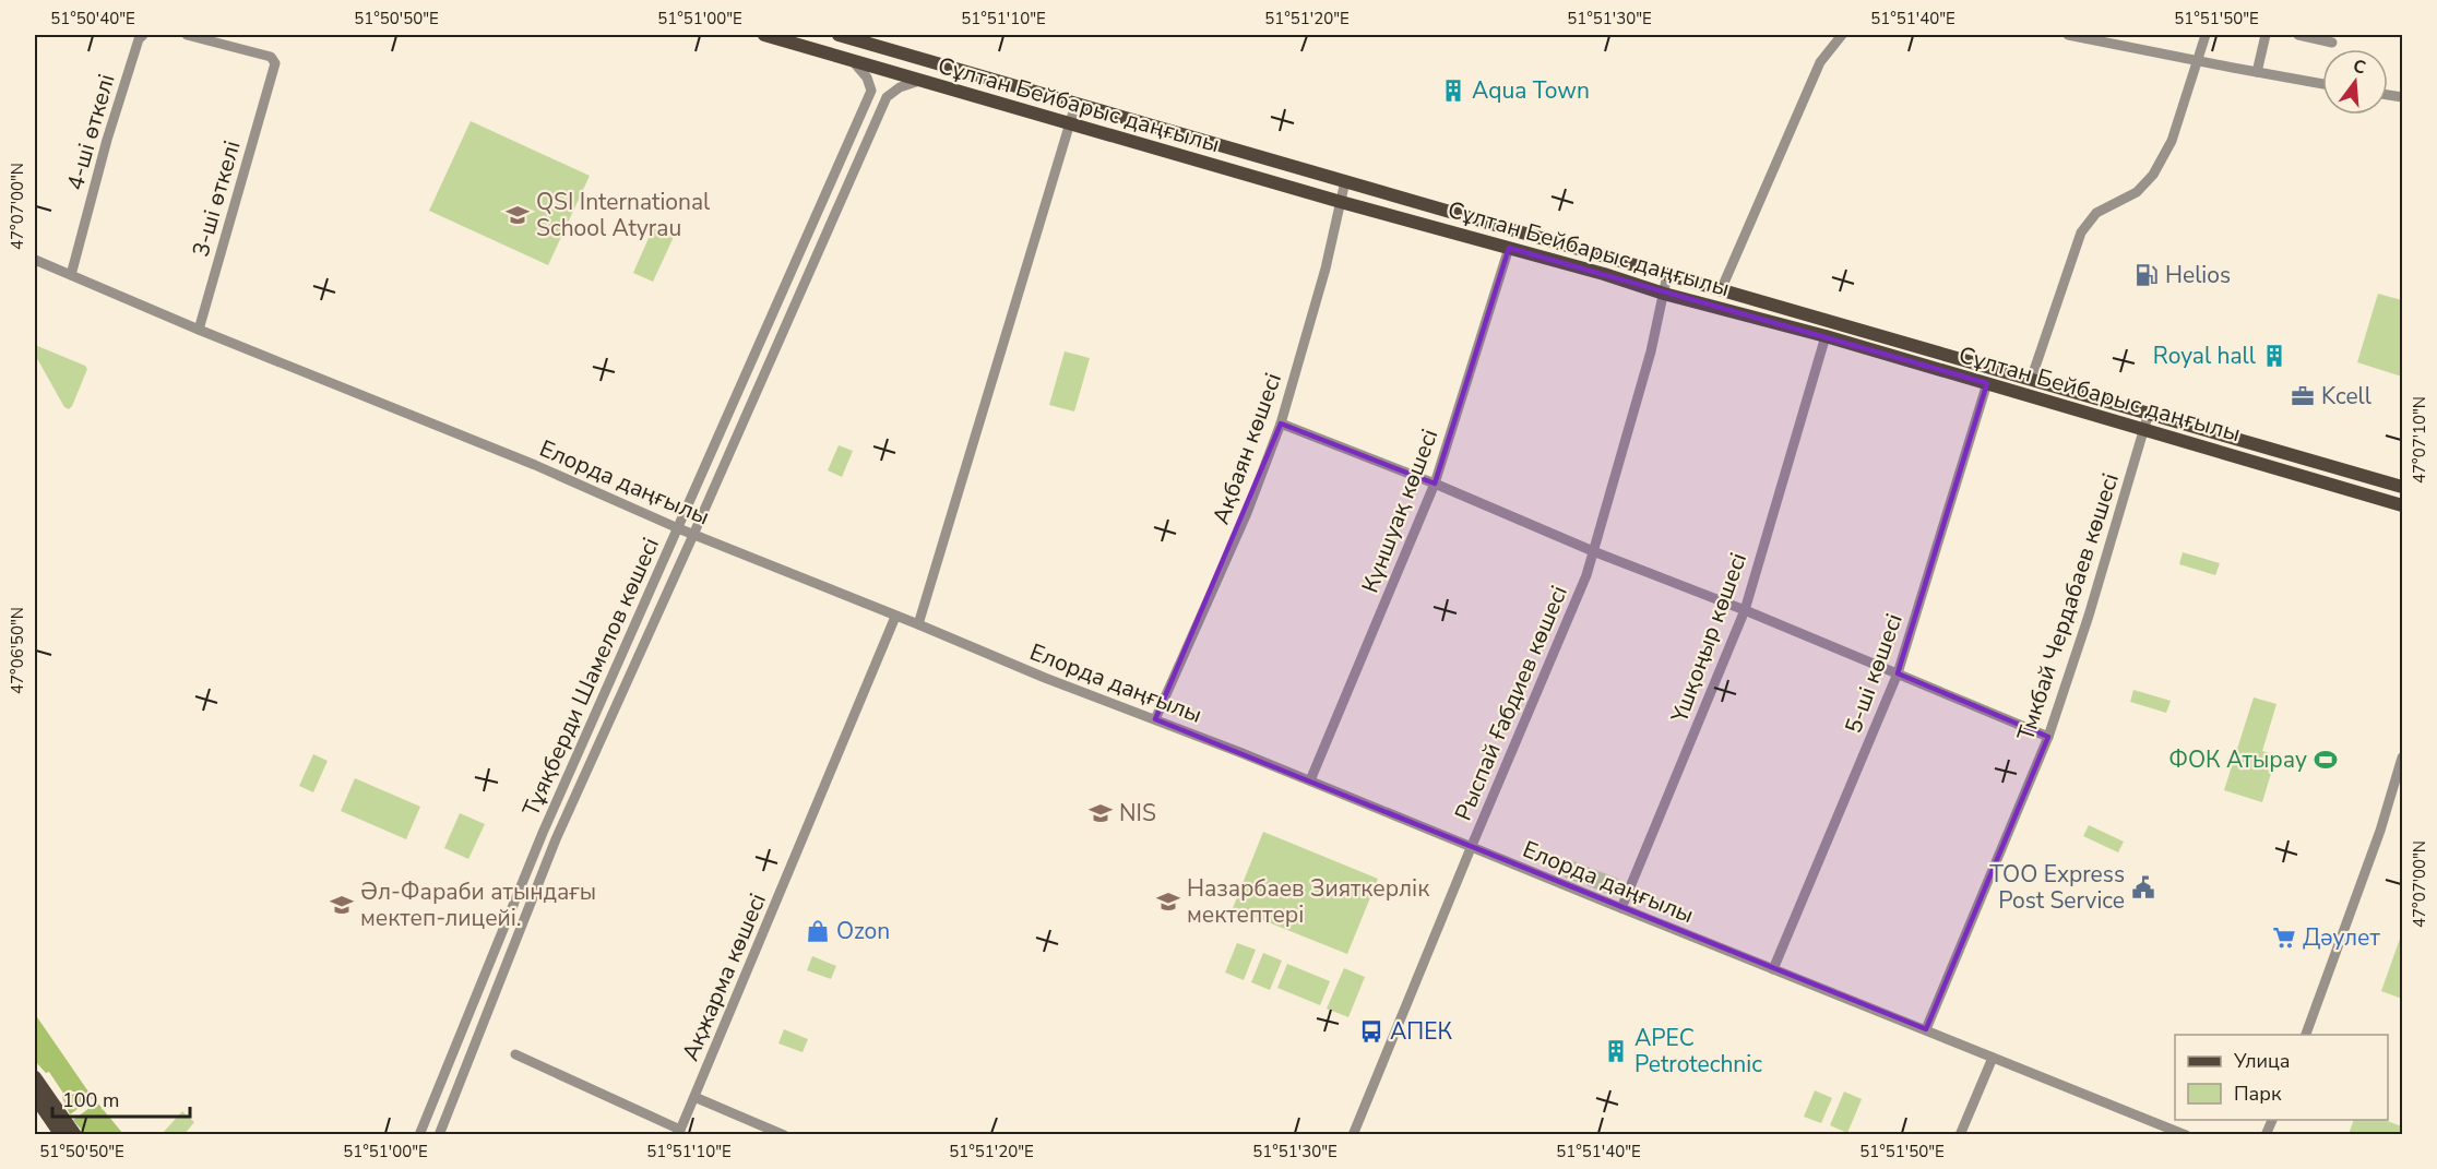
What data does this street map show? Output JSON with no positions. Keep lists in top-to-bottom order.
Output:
{
  "streets": {
    "main road": ["Сұлтан Бейбарыс даңғылы"],
    "street": [
      "4-ші өткелі",
      "3-ші өткелі",
      "Ақбаян көшесі",
      "Елорда даңғылы",
      "Күншуақ көшесі",
      "Тмкбай Чердабаев көшесі",
      "Үшқоңыр көшесі",
      "5-ші көшесі",
      "Тұяқберди Шамелов көшесі",
      "Рыспай Ғабдиев көшесі",
      "Ақжарма көшесі"
    ]
  },
  "crossings": [
    ["Сұлтан Бейбарыс даңғылы", "Ақбаян көшесі"],
    ["Сұлтан Бейбарыс даңғылы", "Күншуақ көшесі"],
    ["Сұлтан Бейбарыс даңғылы", "Тмкбай Чердабаев көшесі"],
    ["Сұлтан Бейбарыс даңғылы", "Үшқоңыр көшесі"],
    ["Сұлтан Бейбарыс даңғылы", "5-ші көшесі"],
    ["Сұлтан Бейбарыс даңғылы", "Тұяқберди Шамелов көшесі"],
    ["Сұлтан Бейбарыс даңғылы", "Рыспай Ғабдиев көшесі"],
    ["4-ші өткелі", "Елорда даңғылы"],
    ["3-ші өткелі", "Елорда даңғылы"],
    ["Ақбаян көшесі", "Елорда даңғылы"],
    ["Елорда даңғылы", "Күншуақ көшесі"],
    ["Елорда даңғылы", "Тмкбай Чердабаев көшесі"],
    ["Елорда даңғылы", "Үшқоңыр көшесі"],
    ["Елорда даңғылы", "5-ші көшесі"],
    ["Елорда даңғылы", "Тұяқберди Шамелов көшесі"],
    ["Елорда даңғылы", "Рыспай Ғабдиев көшесі"],
    ["Елорда даңғылы", "Ақжарма көшесі"]
  ],
  "places": {
    "building": ["Aqua Town", "Royal hall", "APEC Petrotechnic"],
    "school or university": [
      "QSI International School Atyrau",
      "NIS",
      "Назарбаев Зияткерлік мектептері",
      "Әл-Фараби атындағы мектеп-лицейі."
    ],
    "fuel station": ["Helios"],
    "office": ["Kcell"],
    "sports": ["ФОК Атырау"],
    "public building": ["ТОО Express Post Service"],
    "shop": ["Ozon"],
    "supermarket": ["Дәулет"],
    "bus stop": ["АПЕК"]
  },
  "legend": ["Улица", "Парк"],
  "scale_bar": "100 m",
  "north": "top",
  "coordinates": [
    "51°50'40\"E",
    "51°50'50\"E",
    "51°51'00\"E",
    "51°51'10\"E",
    "51°51'20\"E",
    "51°51'30\"E",
    "51°51'40\"E",
    "51°51'50\"E",
    "47°07'00\"N",
    "47°07'10\"N",
    "47°06'50\"N"
  ]
}
